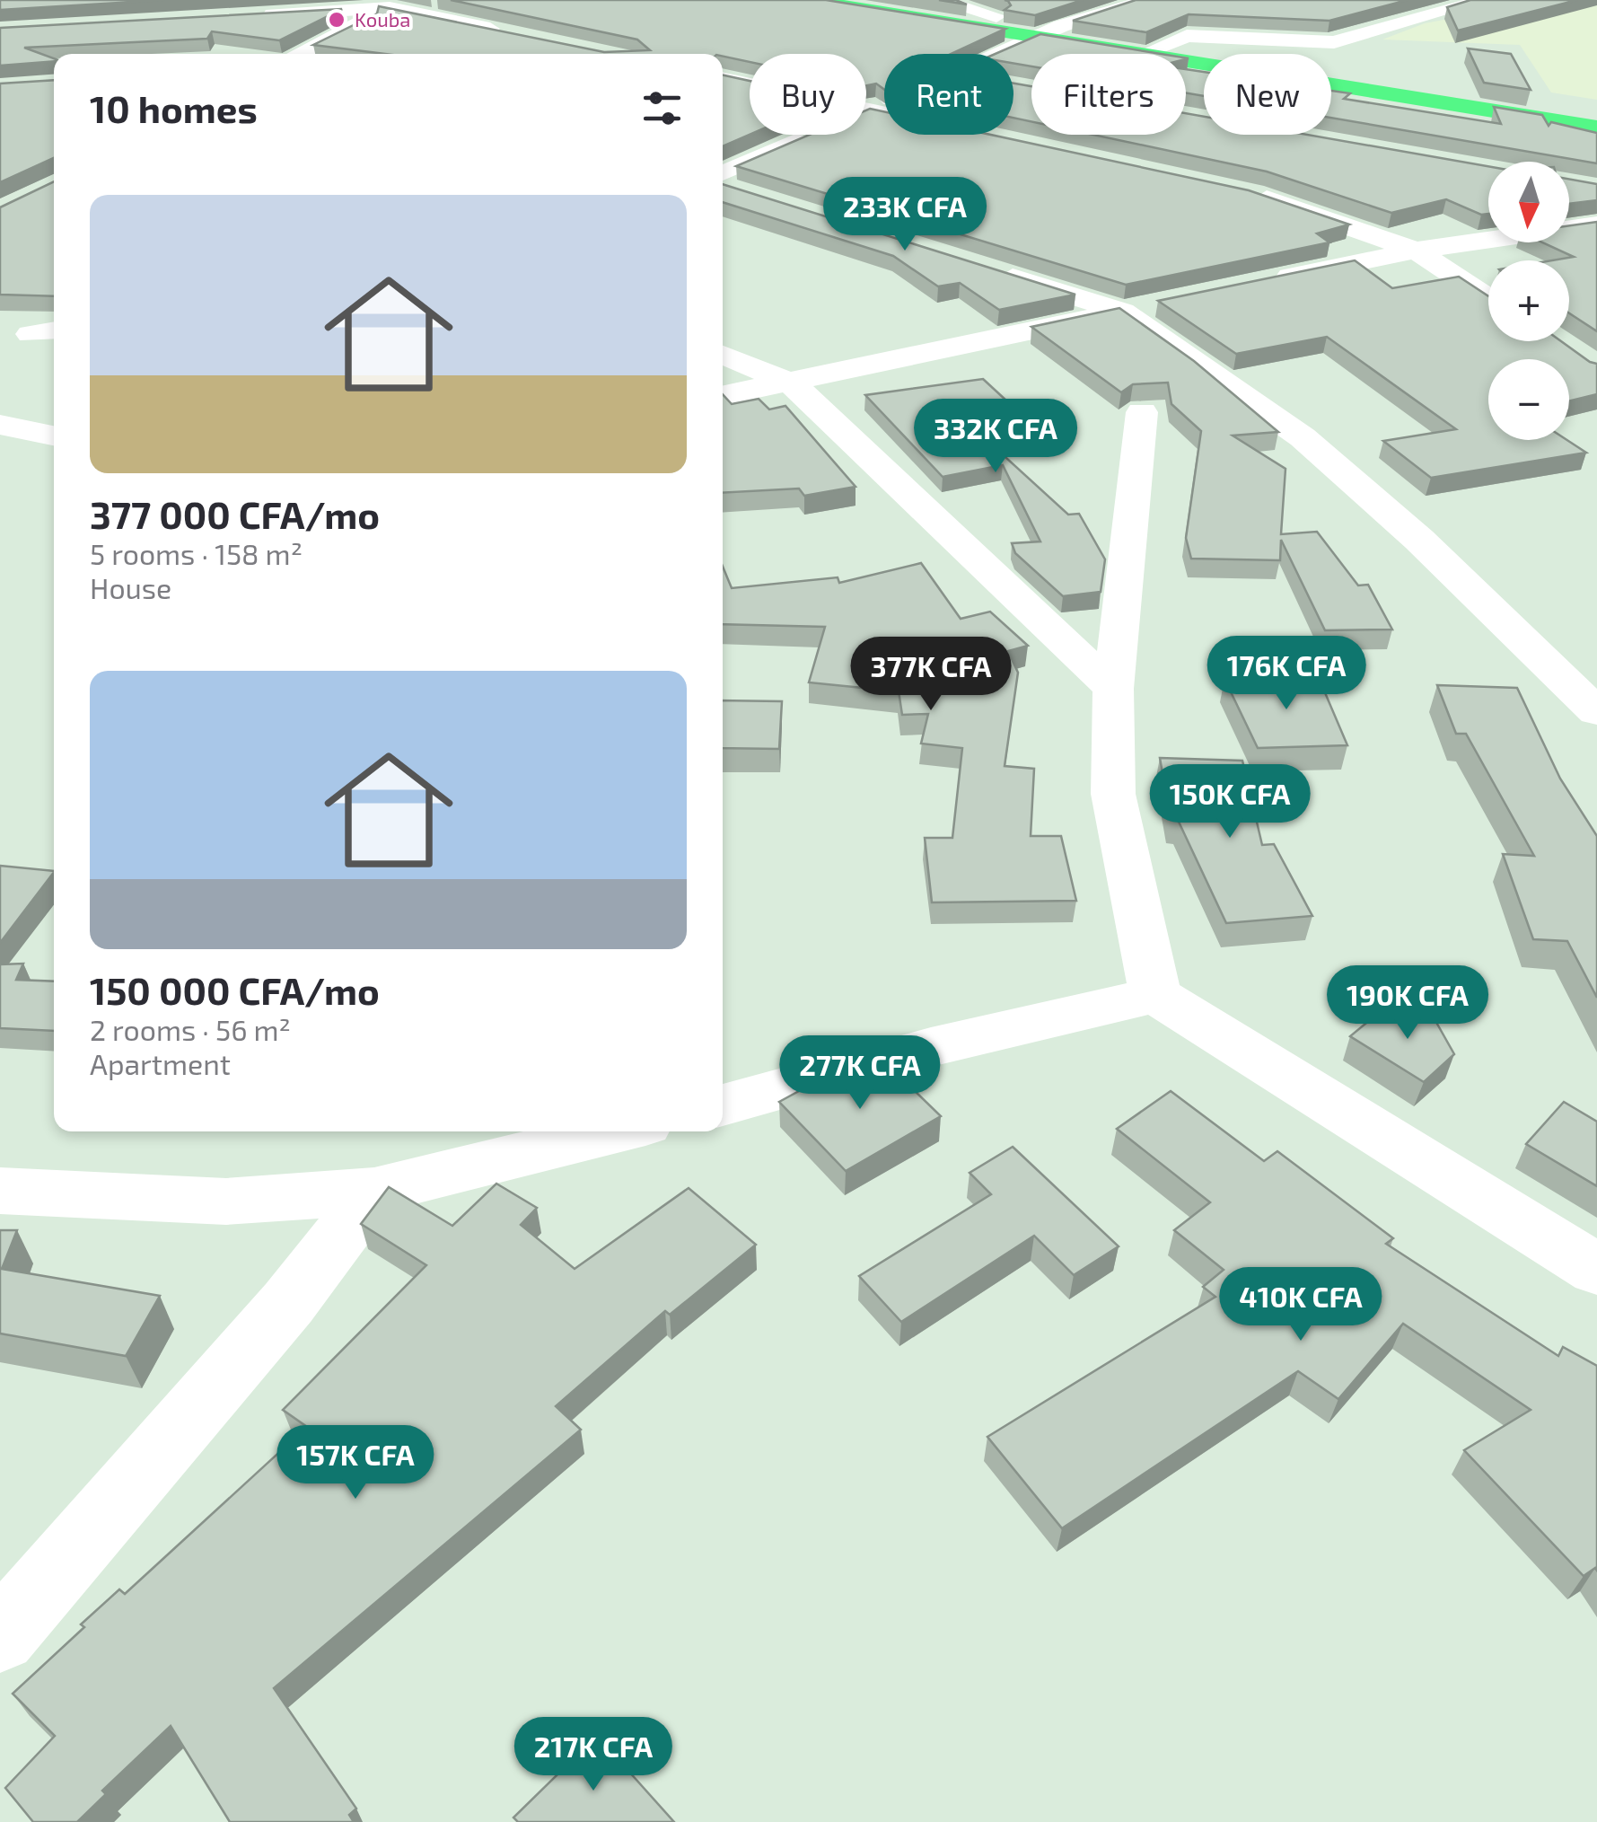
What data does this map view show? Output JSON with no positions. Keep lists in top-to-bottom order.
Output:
{
  "places": ["Kouba"],
  "north": "bottom",
  "page": {
    "chip": [
      "Buy",
      "Rent",
      "Filters",
      "New"
    ],
    "heading": "10 homes",
    "map_buttons": ["+", "−"],
    "list": [
      {
        "name": "377 000 CFA/mo",
        "note": "5 rooms · 158 m² · House"
      },
      {
        "name": "150 000 CFA/mo",
        "note": "2 rooms · 56 m² · Apartment"
      }
    ],
    "price": [
      "233K CFA",
      "332K CFA",
      "176K CFA",
      "377K CFA",
      "150K CFA",
      "190K CFA",
      "277K CFA",
      "410K CFA",
      "157K CFA",
      "217K CFA"
    ]
  }
}
